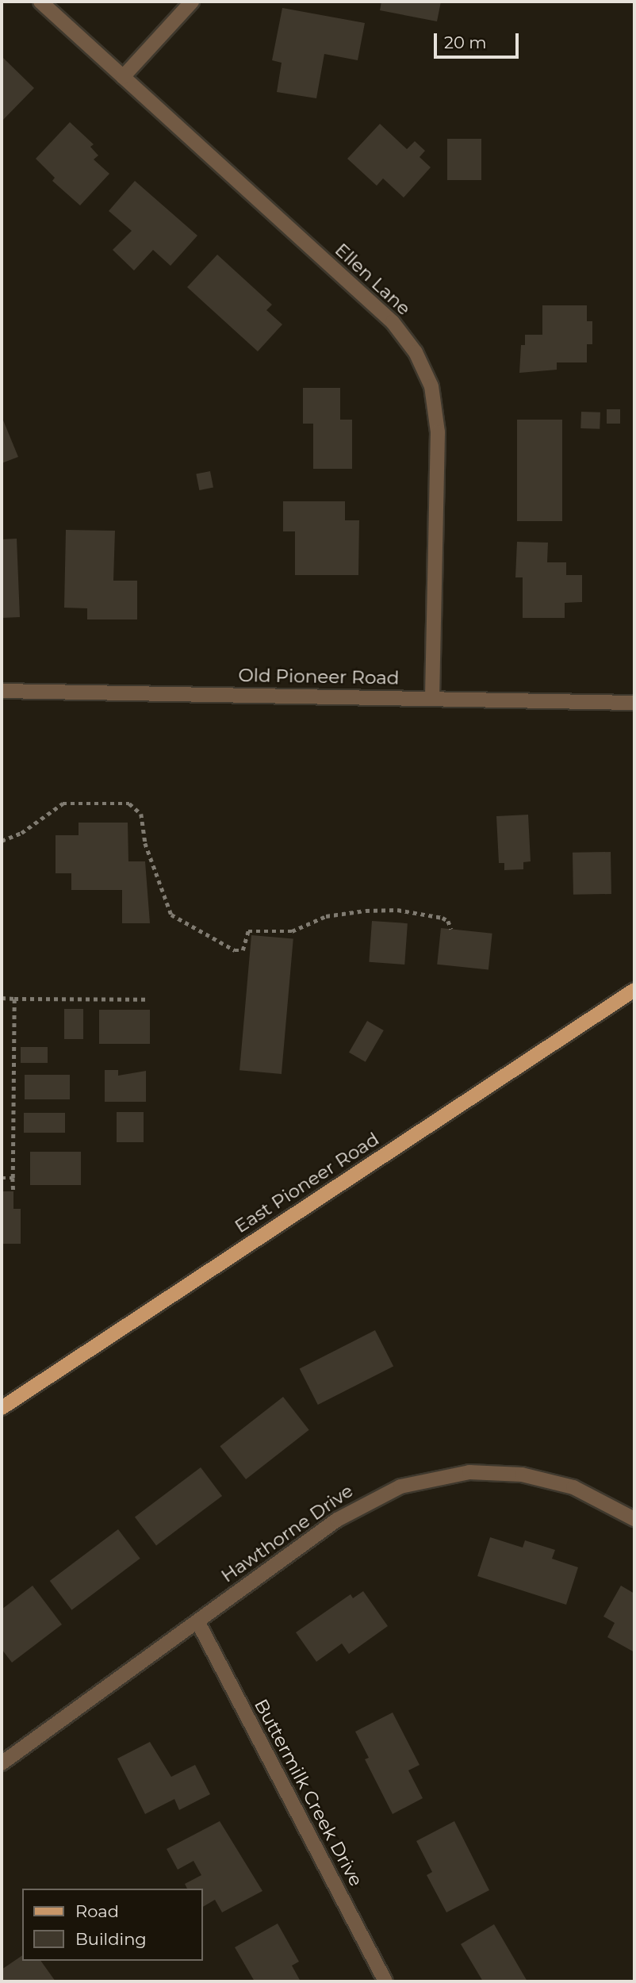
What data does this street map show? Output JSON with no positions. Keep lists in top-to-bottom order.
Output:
{
  "streets": {
    "main road": ["East Pioneer Road"],
    "street": [
      "Ellen Lane",
      "Old Pioneer Road",
      "Hawthorne Drive",
      "Buttermilk Creek Drive"
    ]
  },
  "crossings": [
    ["Ellen Lane", "Old Pioneer Road"],
    ["Hawthorne Drive", "Buttermilk Creek Drive"]
  ],
  "legend": ["Road", "Building"],
  "scale_bar": "20 m"
}
